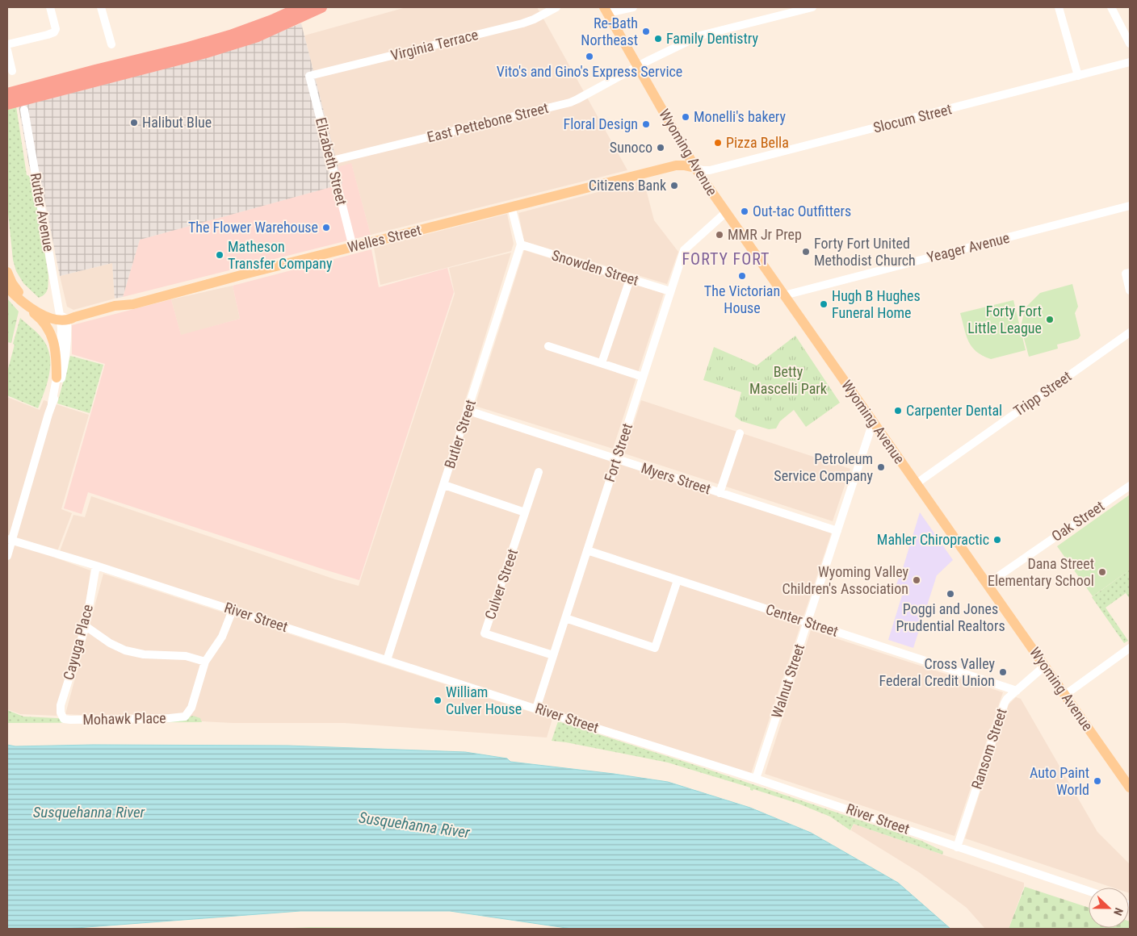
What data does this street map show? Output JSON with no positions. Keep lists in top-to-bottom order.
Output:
{
  "streets": {
    "main road": ["Wyoming Avenue", "Welles Street"],
    "street": [
      "Virginia Terrace",
      "Slocum Street",
      "East Pettebone Street",
      "Elizabeth Street",
      "Rutter Avenue",
      "Yeager Avenue",
      "Snowden Street",
      "Tripp Street",
      "Butler Street",
      "Fort Street",
      "Myers Street",
      "Oak Street",
      "Culver Street",
      "River Street",
      "Center Street",
      "Cayuga Place",
      "Walnut Street",
      "Mohawk Place",
      "Ransom Street"
    ]
  },
  "crossings": [
    ["Virginia Terrace", "Elizabeth Street"],
    ["Slocum Street", "Wyoming Avenue"],
    ["Slocum Street", "Welles Street"],
    ["East Pettebone Street", "Wyoming Avenue"],
    ["East Pettebone Street", "Elizabeth Street"],
    ["Wyoming Avenue", "Welles Street"],
    ["Wyoming Avenue", "Yeager Avenue"],
    ["Wyoming Avenue", "Tripp Street"],
    ["Wyoming Avenue", "Fort Street"],
    ["Wyoming Avenue", "Oak Street"],
    ["Wyoming Avenue", "Walnut Street"],
    ["Wyoming Avenue", "Ransom Street"],
    ["Elizabeth Street", "Welles Street"],
    ["Rutter Avenue", "Welles Street"],
    ["Rutter Avenue", "River Street"],
    ["Snowden Street", "Butler Street"],
    ["Snowden Street", "Fort Street"],
    ["Butler Street", "Myers Street"],
    ["Butler Street", "River Street"],
    ["Fort Street", "Myers Street"],
    ["Fort Street", "Culver Street"],
    ["Fort Street", "River Street"],
    ["Fort Street", "Center Street"],
    ["Myers Street", "Walnut Street"],
    ["River Street", "Cayuga Place"],
    ["River Street", "Walnut Street"],
    ["River Street", "Ransom Street"],
    ["Center Street", "Walnut Street"],
    ["Center Street", "Ransom Street"],
    ["Cayuga Place", "Mohawk Place"]
  ],
  "districts": ["FORTY FORT"],
  "water": ["Susquehanna River"],
  "parks": ["Betty Mascelli Park"],
  "places": [
    "Re-Bath Northeast",
    "Family Dentistry",
    "Vito's and Gino's Express Service",
    "Monelli's bakery",
    "Halibut Blue",
    "Floral Design",
    "Pizza Bella",
    "Sunoco",
    "Citizens Bank",
    "Out-tac Outfitters",
    "The Flower Warehouse",
    "MMR Jr Prep",
    "Forty Fort United Methodist Church",
    "Matheson Transfer Company",
    "The Victorian House",
    "Hugh B Hughes Funeral Home",
    "Forty Fort Little League",
    "Carpenter Dental",
    "Petroleum Service Company",
    "Mahler Chiropractic",
    "Dana Street Elementary School",
    "Wyoming Valley Children's Association",
    "Poggi and Jones Prudential Realtors",
    "Cross Valley Federal Credit Union",
    "William Culver House",
    "Auto Paint World"
  ],
  "north": "right"
}
